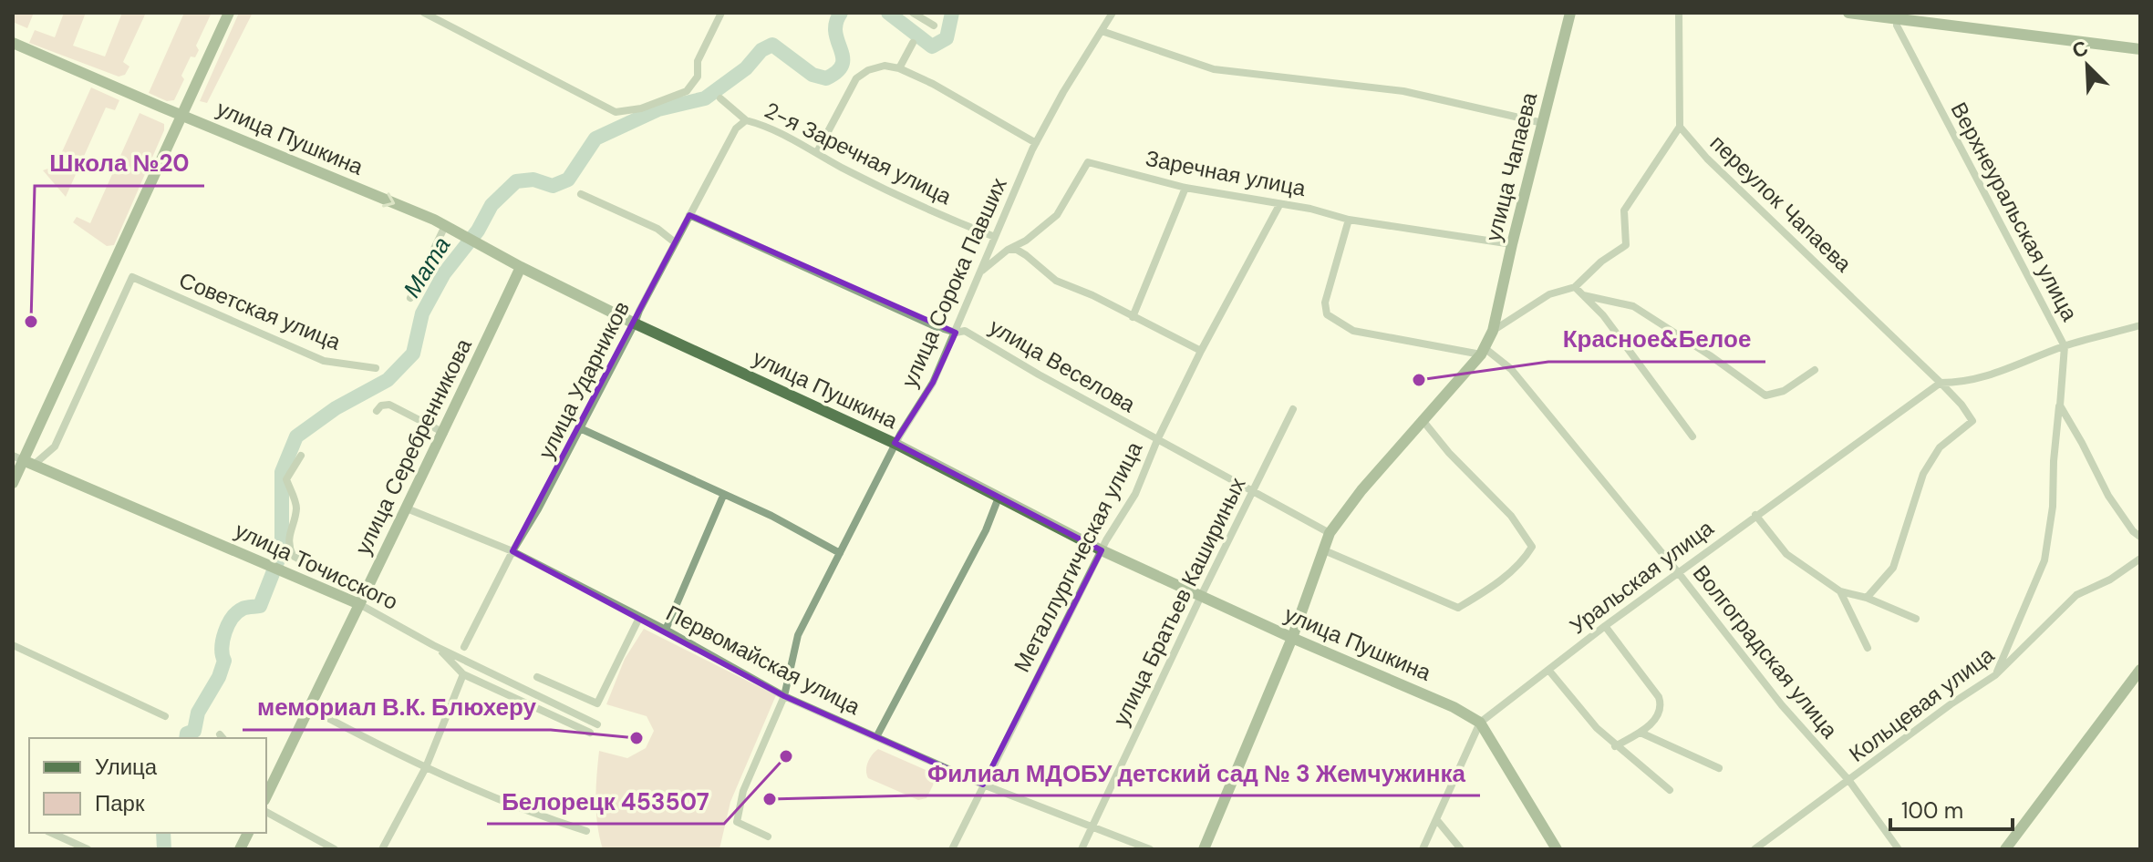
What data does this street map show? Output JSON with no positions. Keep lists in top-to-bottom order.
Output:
{
  "streets": {
    "street": [
      "улица Пушкина",
      "2-я Заречная улица",
      "улица Чапаева",
      "Заречная улица",
      "переулок Чапаева",
      "Верхнеуральская улица",
      "улица Сорока Павших",
      "Советская улица",
      "улица Веселова",
      "улица Ударников",
      "улица Серебренникова",
      "Металлургическая улица",
      "улица Точисского",
      "Уральская улица",
      "улица Братьев Кашириных",
      "Волгоградская улица",
      "Первомайская улица",
      "Кольцевая улица"
    ]
  },
  "crossings": [
    ["улица Пушкина", "улица Чапаева"],
    ["улица Пушкина", "улица Сорока Павших"],
    ["улица Пушкина", "улица Ударников"],
    ["улица Пушкина", "улица Серебренникова"],
    ["улица Пушкина", "Металлургическая улица"],
    ["улица Пушкина", "Уральская улица"],
    ["улица Пушкина", "улица Братьев Кашириных"],
    ["2-я Заречная улица", "улица Сорока Павших"],
    ["2-я Заречная улица", "улица Ударников"],
    ["улица Чапаева", "Заречная улица"],
    ["улица Чапаева", "улица Веселова"],
    ["улица Чапаева", "Волгоградская улица"],
    ["Заречная улица", "улица Сорока Павших"],
    ["Заречная улица", "Металлургическая улица"],
    ["переулок Чапаева", "Уральская улица"],
    ["Верхнеуральская улица", "Уральская улица"],
    ["улица Сорока Павших", "улица Веселова"],
    ["улица Сорока Павших", "Первомайская улица"],
    ["Советская улица", "улица Точисского"],
    ["улица Веселова", "улица Ударников"],
    ["улица Веселова", "Металлургическая улица"],
    ["улица Веселова", "улица Братьев Кашириных"],
    ["улица Ударников", "Первомайская улица"],
    ["улица Серебренникова", "улица Точисского"],
    ["улица Серебренникова", "Первомайская улица"],
    ["Металлургическая улица", "Первомайская улица"],
    ["Уральская улица", "Волгоградская улица"],
    ["улица Братьев Кашириных", "Первомайская улица"],
    ["Волгоградская улица", "Кольцевая улица"]
  ],
  "water": ["Мата"],
  "places": [
    "Школа №20",
    "Красное&Белое",
    "мемориал В.К. Блюхеру",
    "Белорецк 453507",
    "Филиал МДОБУ детский сад № 3 Жемчужинка"
  ],
  "legend": ["Улица", "Парк"],
  "scale_bar": "100 m",
  "north": "top left"
}
